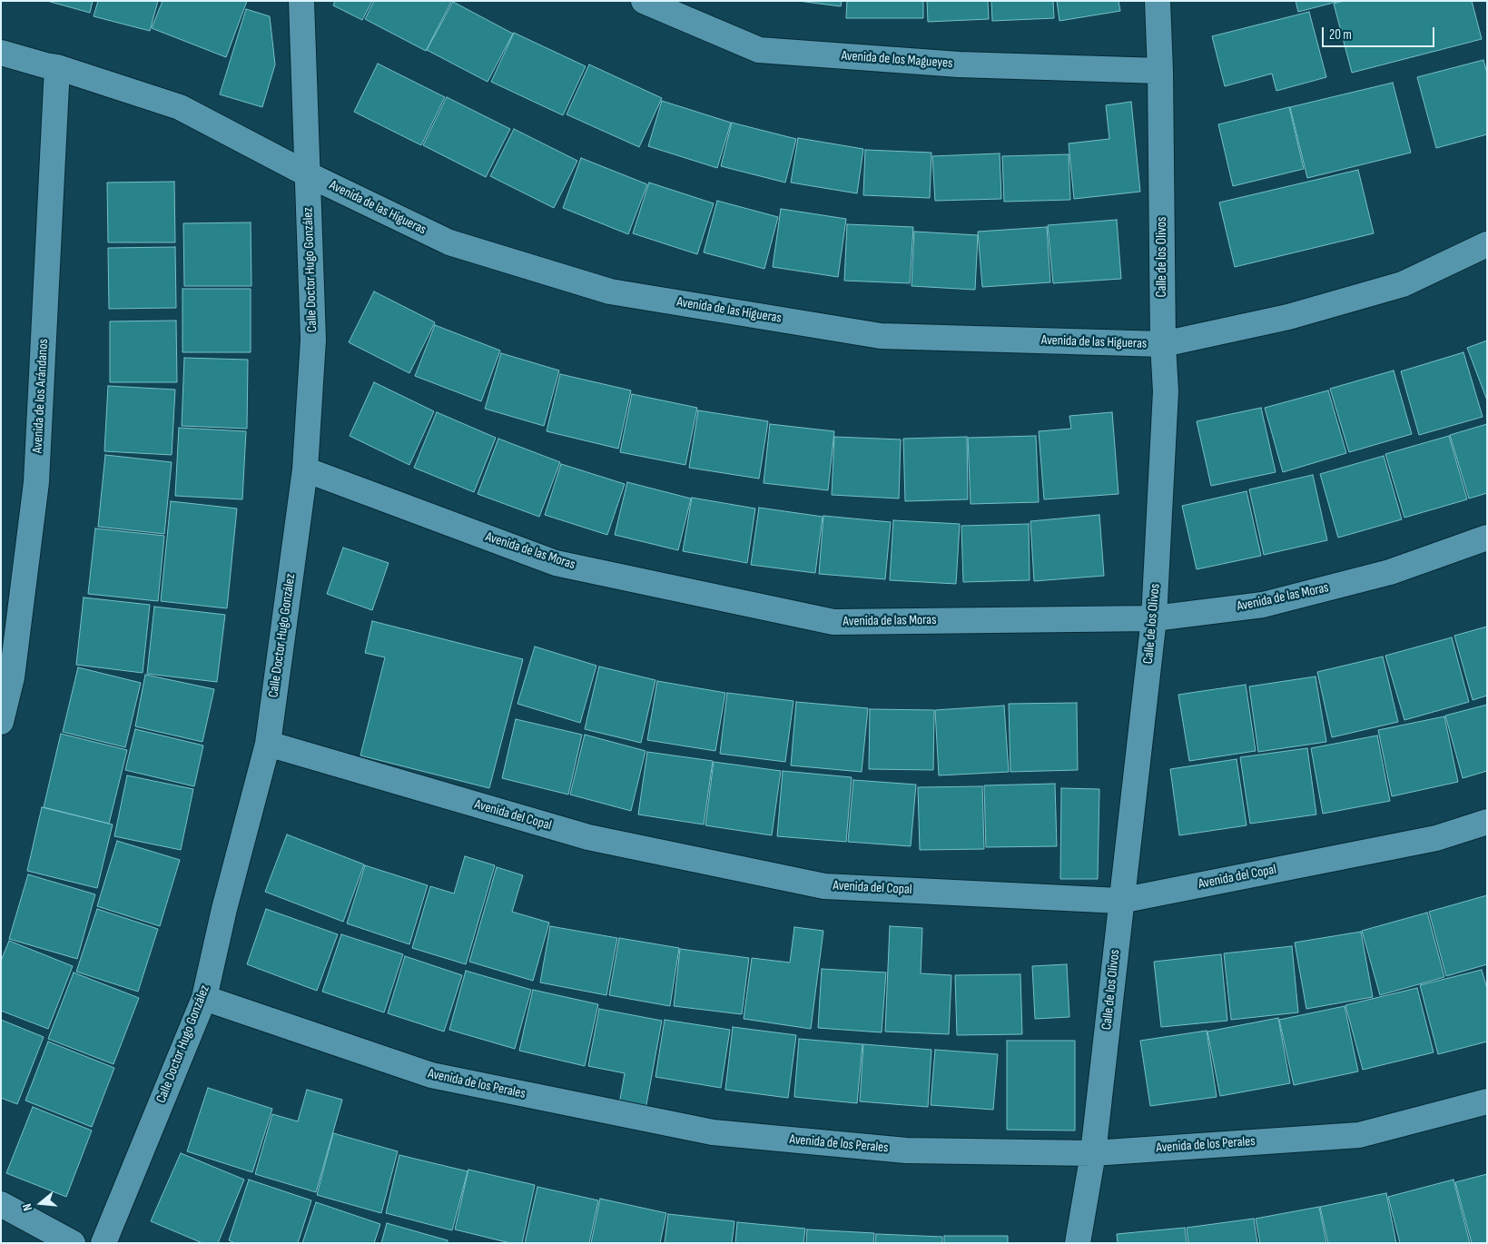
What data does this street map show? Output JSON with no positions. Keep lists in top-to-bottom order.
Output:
{
  "streets": {
    "street": [
      "Avenida de los Magueyes",
      "Avenida de las Higueras",
      "Calle de los Olivos",
      "Calle Doctor Hugo González",
      "Avenida de los Arándanos",
      "Avenida de las Moras",
      "Avenida del Copal",
      "Avenida de los Perales"
    ]
  },
  "crossings": [
    ["Avenida de los Magueyes", "Calle de los Olivos"],
    ["Avenida de las Higueras", "Calle de los Olivos"],
    ["Avenida de las Higueras", "Calle Doctor Hugo González"],
    ["Avenida de las Higueras", "Avenida de los Arándanos"],
    ["Calle de los Olivos", "Avenida de las Moras"],
    ["Calle de los Olivos", "Avenida del Copal"],
    ["Calle de los Olivos", "Avenida de los Perales"],
    ["Calle Doctor Hugo González", "Avenida de las Moras"],
    ["Calle Doctor Hugo González", "Avenida del Copal"],
    ["Calle Doctor Hugo González", "Avenida de los Perales"]
  ],
  "scale_bar": "20 m",
  "north": "left"
}
